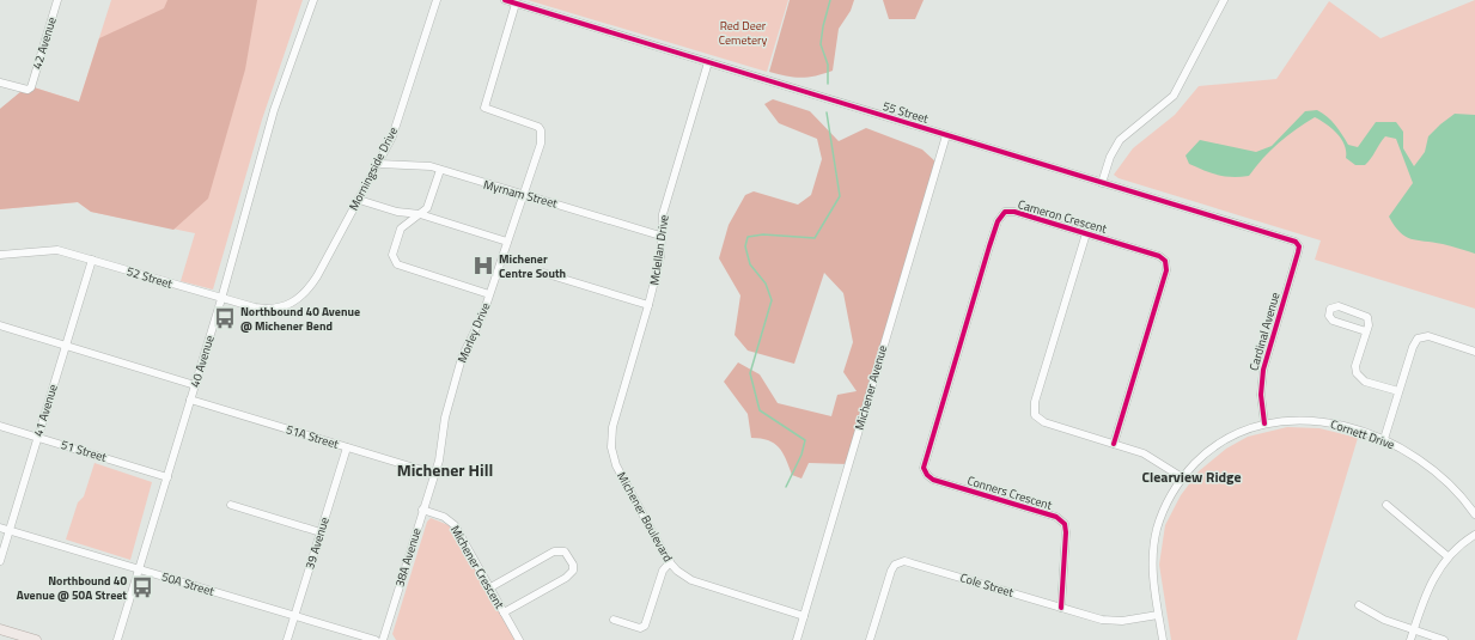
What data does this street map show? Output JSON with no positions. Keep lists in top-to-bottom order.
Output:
{
  "streets": {
    "street": [
      "42 Avenue",
      "55 Street",
      "Morningside Drive",
      "Myrnam Street",
      "Cameron Crescent",
      "Mclellan Drive",
      "52 Street",
      "Cardinal Avenue",
      "Morley Drive",
      "40 Avenue",
      "Michener Avenue",
      "41 Avenue",
      "Cornett Drive",
      "51A Street",
      "51 Street",
      "Conners Crescent",
      "Michener Boulevard",
      "39 Avenue",
      "38A Avenue",
      "Michener Crescent",
      "50A Street",
      "Cole Street"
    ]
  },
  "crossings": [
    ["55 Street", "Mclellan Drive"],
    ["55 Street", "Cardinal Avenue"],
    ["55 Street", "Morley Drive"],
    ["55 Street", "Michener Avenue"],
    ["Morningside Drive", "Myrnam Street"],
    ["Morningside Drive", "52 Street"],
    ["Myrnam Street", "Mclellan Drive"],
    ["Myrnam Street", "Morley Drive"],
    ["Cameron Crescent", "Conners Crescent"],
    ["Mclellan Drive", "Michener Boulevard"],
    ["52 Street", "40 Avenue"],
    ["52 Street", "41 Avenue"],
    ["Cardinal Avenue", "Cornett Drive"],
    ["Morley Drive", "51A Street"],
    ["Morley Drive", "38A Avenue"],
    ["40 Avenue", "51A Street"],
    ["40 Avenue", "51 Street"],
    ["40 Avenue", "50A Street"],
    ["Michener Avenue", "Michener Boulevard"],
    ["41 Avenue", "51 Street"],
    ["41 Avenue", "50A Street"],
    ["Cornett Drive", "Cole Street"],
    ["51A Street", "39 Avenue"],
    ["51A Street", "38A Avenue"],
    ["Conners Crescent", "Cole Street"],
    ["39 Avenue", "50A Street"],
    ["38A Avenue", "Michener Crescent"]
  ],
  "districts": ["Michener Hill", "Clearview Ridge"],
  "parks": ["Red Deer Cemetery"],
  "places": {
    "hospital": ["Michener Centre South"],
    "bus stop": ["Northbound 40 Avenue @ Michener Bend", "Northbound 40 Avenue @ 50A Street"]
  }
}
